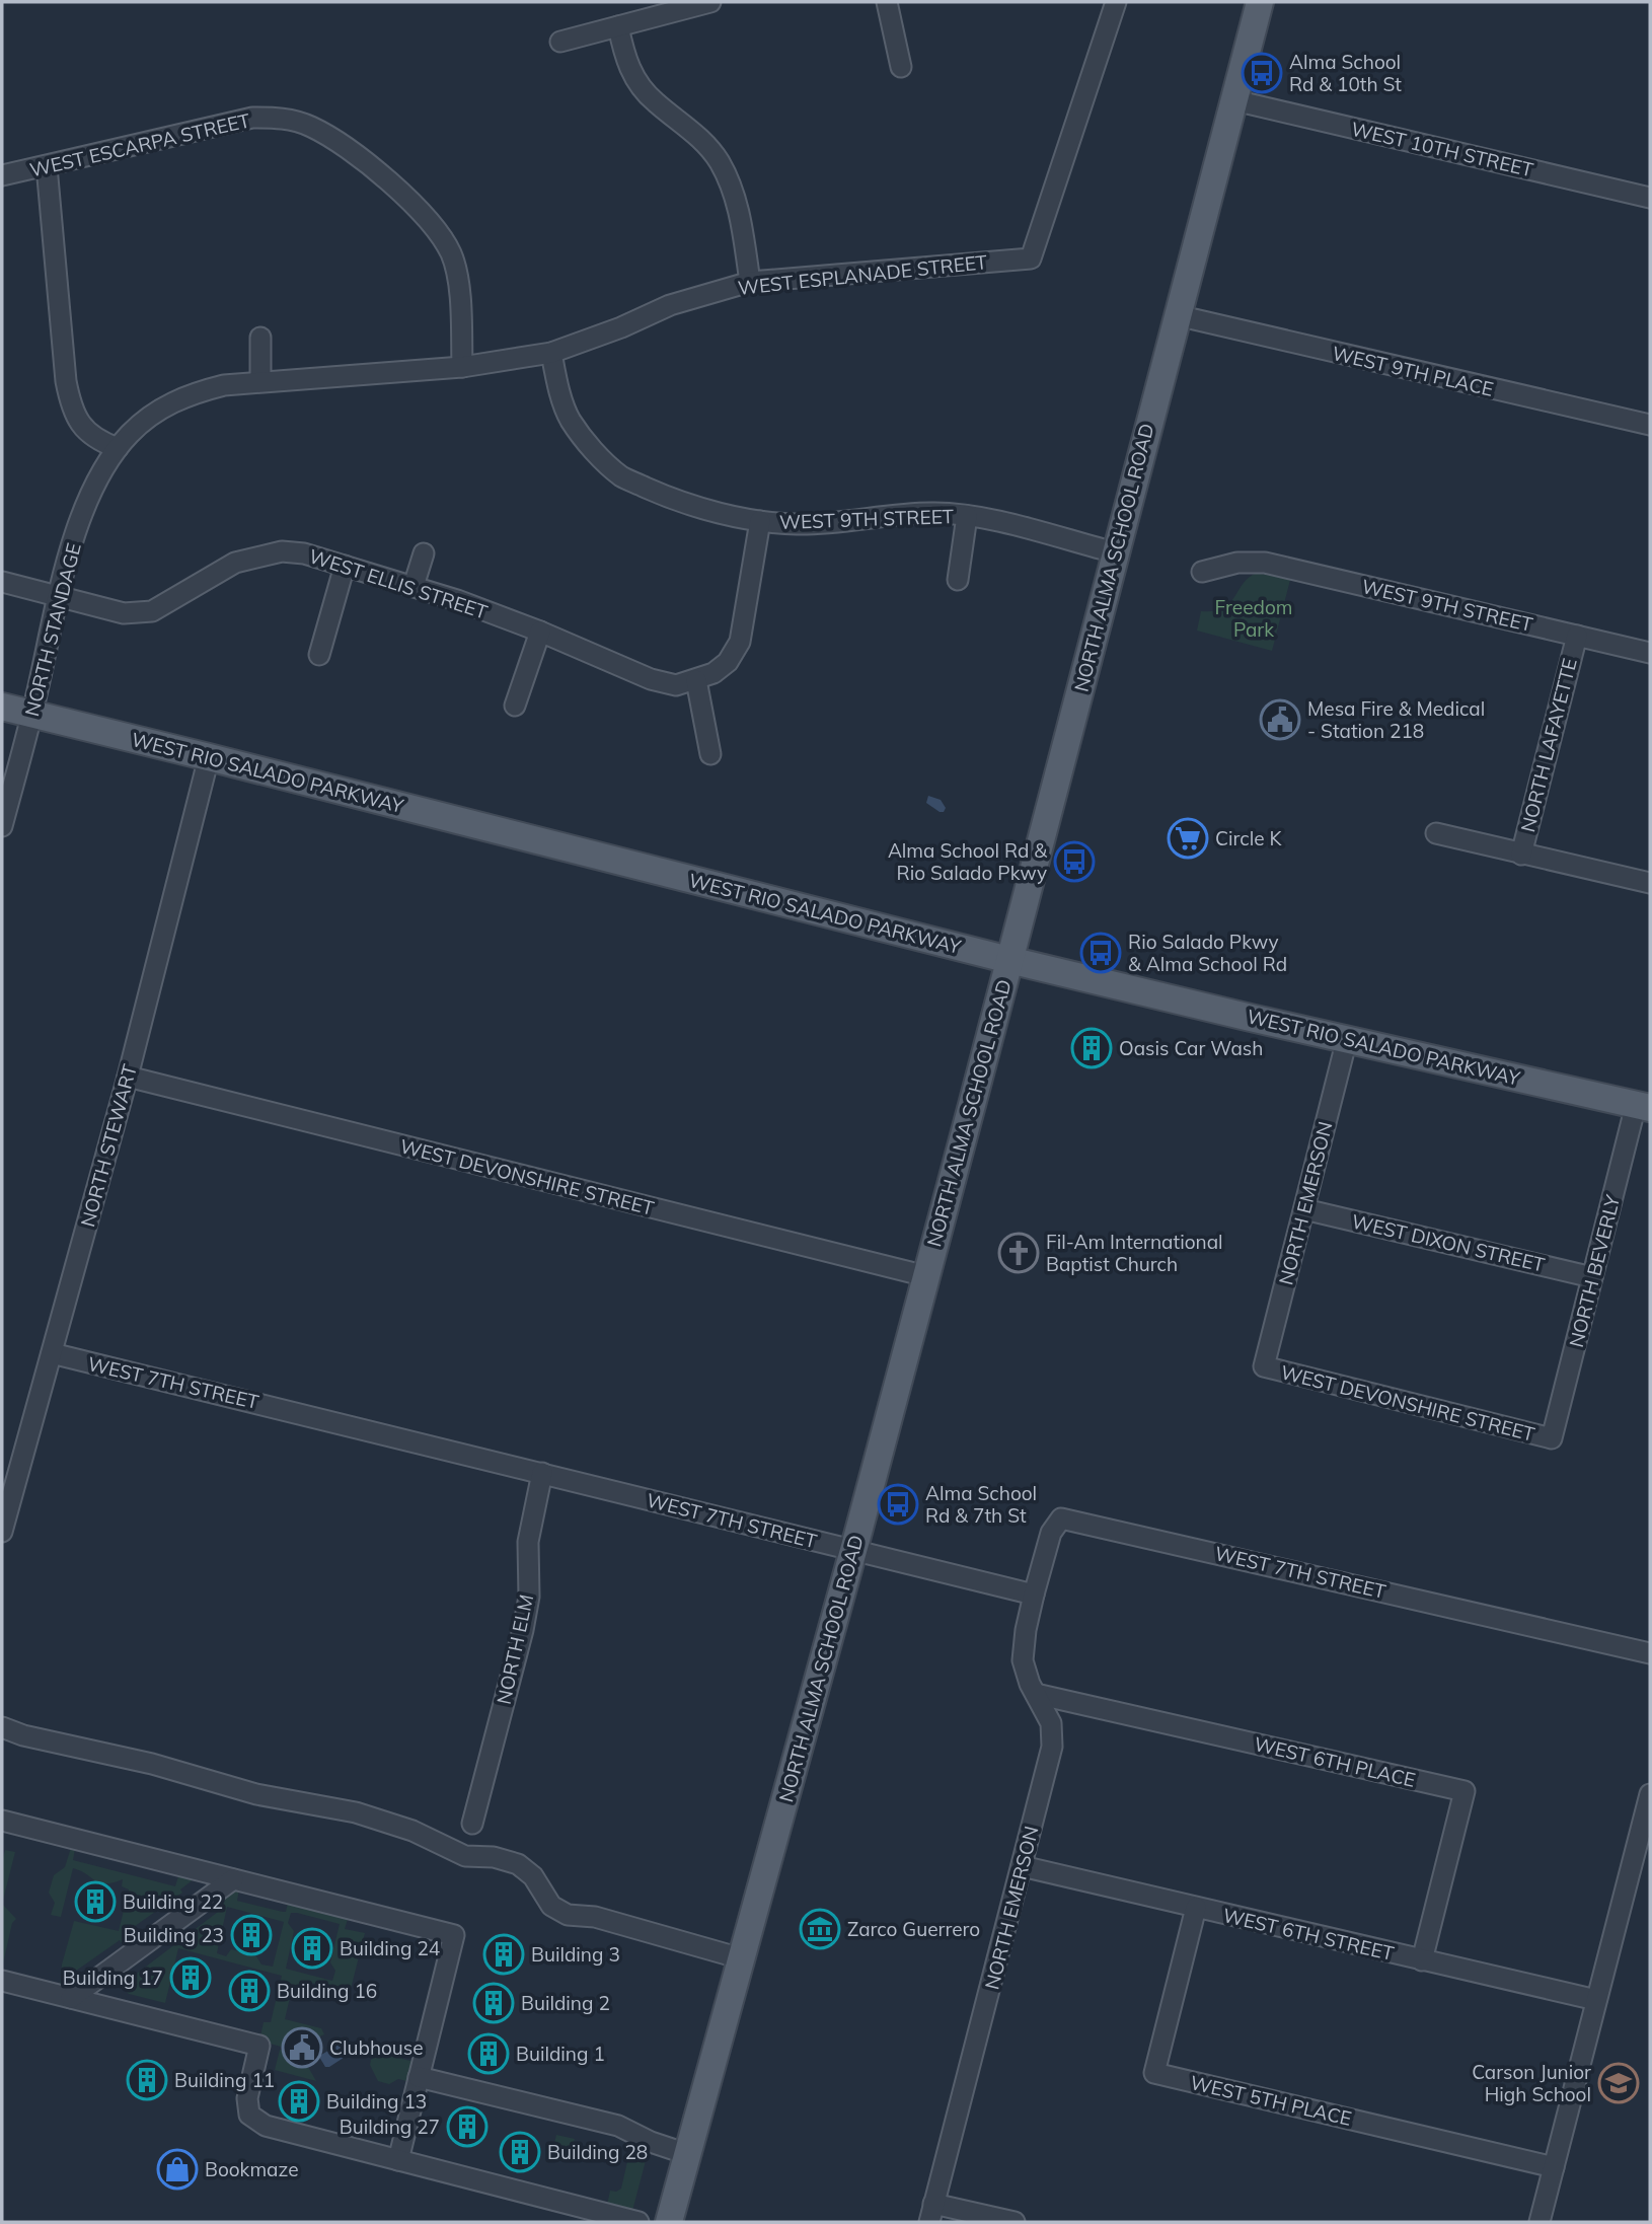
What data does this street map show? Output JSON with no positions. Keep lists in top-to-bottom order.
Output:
{
  "streets": {
    "main road": ["NORTH ALMA SCHOOL ROAD", "WEST RIO SALADO PARKWAY"],
    "street": [
      "WEST ESCARPA STREET",
      "WEST 10TH STREET",
      "WEST ESPLANADE STREET",
      "WEST 9TH PLACE",
      "WEST 9TH STREET",
      "WEST ELLIS STREET",
      "NORTH STANDAGE",
      "NORTH LAFAYETTE",
      "NORTH STEWART",
      "WEST DEVONSHIRE STREET",
      "NORTH EMERSON",
      "WEST DIXON STREET",
      "NORTH BEVERLY",
      "WEST 7TH STREET",
      "NORTH ELM",
      "WEST 6TH PLACE",
      "WEST 6TH STREET",
      "WEST 5TH PLACE"
    ]
  },
  "crossings": [
    ["WEST ESCARPA STREET", "WEST ESPLANADE STREET"],
    ["WEST 10TH STREET", "NORTH ALMA SCHOOL ROAD"],
    ["WEST ESPLANADE STREET", "WEST 9TH STREET"],
    ["WEST ESPLANADE STREET", "NORTH STANDAGE"],
    ["WEST 9TH PLACE", "NORTH ALMA SCHOOL ROAD"],
    ["WEST 9TH STREET", "NORTH ALMA SCHOOL ROAD"],
    ["WEST 9TH STREET", "WEST ELLIS STREET"],
    ["WEST 9TH STREET", "NORTH LAFAYETTE"],
    ["NORTH ALMA SCHOOL ROAD", "WEST RIO SALADO PARKWAY"],
    ["NORTH ALMA SCHOOL ROAD", "WEST DEVONSHIRE STREET"],
    ["NORTH ALMA SCHOOL ROAD", "WEST 7TH STREET"],
    ["WEST ELLIS STREET", "NORTH STANDAGE"],
    ["NORTH STANDAGE", "WEST RIO SALADO PARKWAY"],
    ["WEST RIO SALADO PARKWAY", "NORTH STEWART"],
    ["WEST RIO SALADO PARKWAY", "NORTH EMERSON"],
    ["WEST RIO SALADO PARKWAY", "NORTH BEVERLY"],
    ["NORTH STEWART", "WEST DEVONSHIRE STREET"],
    ["NORTH STEWART", "WEST 7TH STREET"],
    ["WEST DEVONSHIRE STREET", "NORTH EMERSON"],
    ["WEST DEVONSHIRE STREET", "NORTH BEVERLY"],
    ["NORTH EMERSON", "WEST DIXON STREET"],
    ["NORTH EMERSON", "WEST 7TH STREET"],
    ["NORTH EMERSON", "WEST 6TH PLACE"],
    ["NORTH EMERSON", "WEST 6TH STREET"],
    ["WEST DIXON STREET", "NORTH BEVERLY"],
    ["WEST 7TH STREET", "NORTH ELM"],
    ["WEST 6TH PLACE", "WEST 6TH STREET"],
    ["WEST 6TH STREET", "WEST 5TH PLACE"]
  ],
  "parks": ["Freedom Park"],
  "places": {
    "bus stop": [
      "Alma School Rd & 10th St",
      "Alma School Rd & Rio Salado Pkwy",
      "Rio Salado Pkwy & Alma School Rd",
      "Alma School Rd & 7th St"
    ],
    "public building": ["Mesa Fire & Medical - Station 218", "Clubhouse"],
    "supermarket": ["Circle K"],
    "building": [
      "Oasis Car Wash",
      "Building 22",
      "Building 23",
      "Building 24",
      "Building 3",
      "Building 17",
      "Building 16",
      "Building 2",
      "Building 1",
      "Building 11",
      "Building 13",
      "Building 27",
      "Building 28"
    ],
    "church": ["Fil-Am International Baptist Church"],
    "museum": ["Zarco Guerrero"],
    "school or university": ["Carson Junior High School"],
    "shop": ["Bookmaze"]
  }
}
